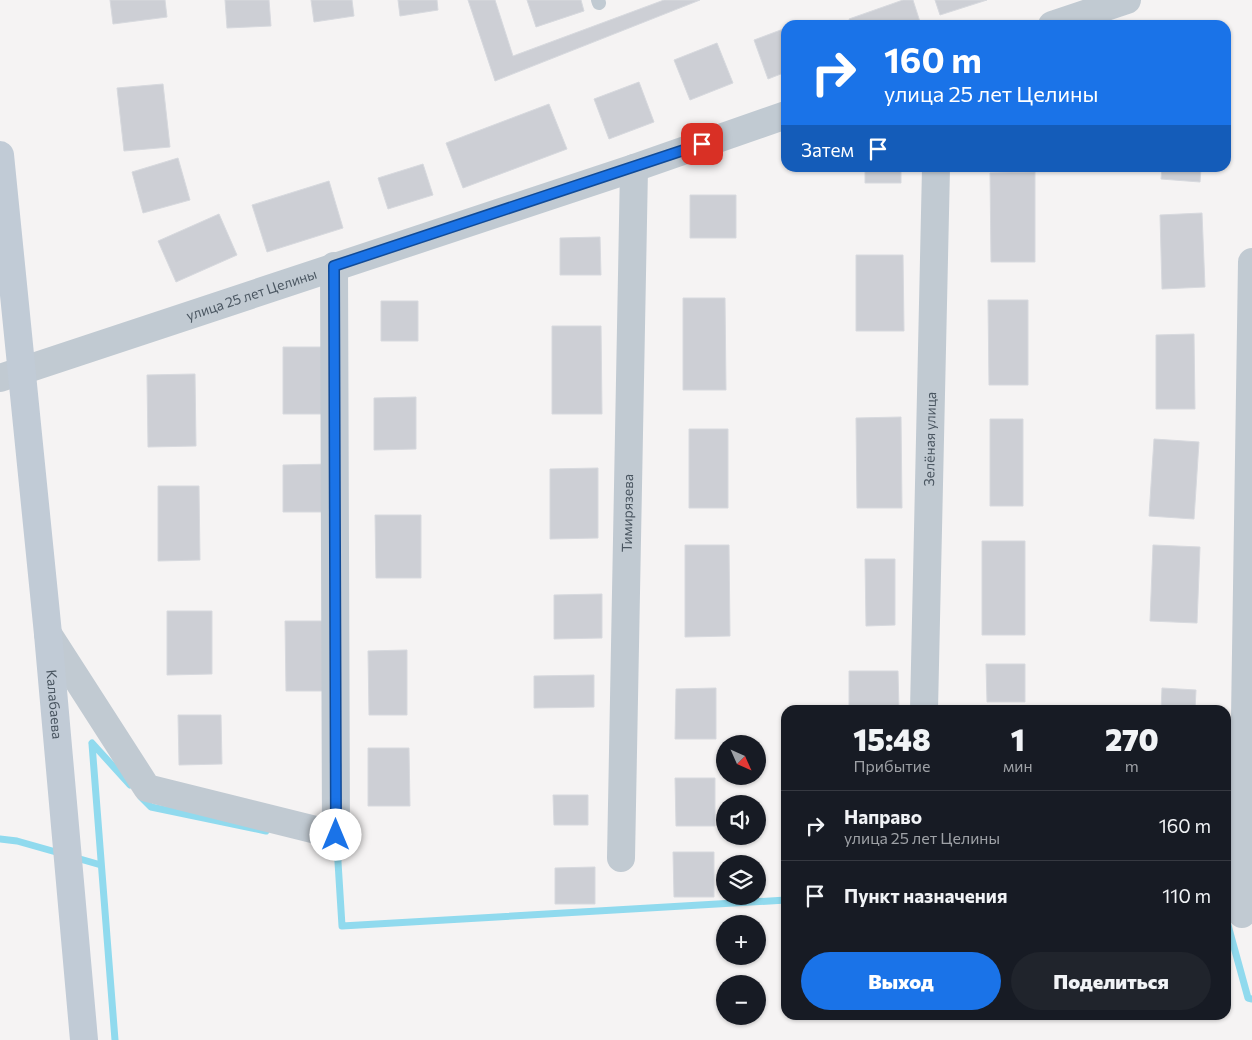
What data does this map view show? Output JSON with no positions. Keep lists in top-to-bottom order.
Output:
{
  "streets": {
    "street": [
      "улица 25 лет Целины",
      "Зелёная улица",
      "Тимирязева",
      "Калабаева"
    ]
  },
  "crossings": [
    ["улица 25 лет Целины", "Тимирязева"],
    ["улица 25 лет Целины", "Калабаева"]
  ],
  "north": "bottom right",
  "page": {
    "turn": ["160 m", "улица 25 лет Целины"],
    "then": "Затем",
    "eta": [
      "15:48",
      "Прибытие",
      "1",
      "мин",
      "270",
      "m"
    ],
    "map_buttons": ["+", "−"],
    "list": [
      {
        "name": "Направо",
        "note": "улица 25 лет Целины",
        "value": "160 m"
      },
      {
        "name": "Пункт назначения",
        "value": "110 m"
      }
    ],
    "buttons": ["Выход", "Поделиться"]
  }
}
